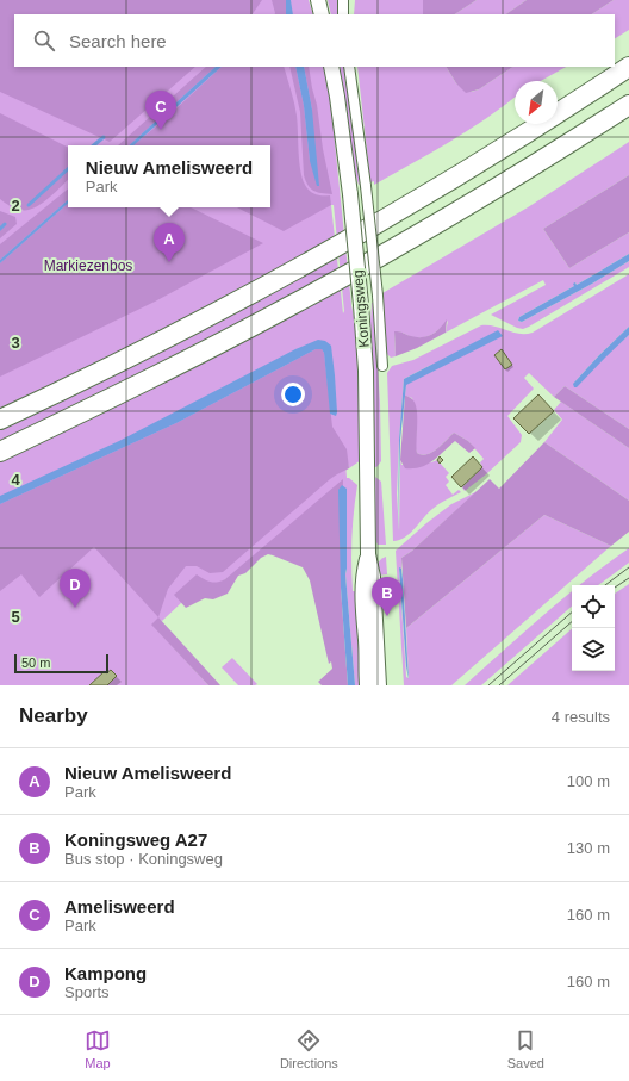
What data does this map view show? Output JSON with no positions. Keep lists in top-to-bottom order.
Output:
{
  "streets": {
    "main road": ["Koningsweg"]
  },
  "parks": ["Markiezenbos"],
  "scale_bar": "50 m",
  "north": "bottom left",
  "page": {
    "search": "Search here",
    "pins": [
      "C",
      "A",
      "D",
      "B"
    ],
    "popup": ["Nieuw Amelisweerd", "Park"],
    "scale": "50 m",
    "heading": ["Nearby", "4 results"],
    "list": [
      {
        "mark": "A",
        "name": "Nieuw Amelisweerd",
        "note": "Park",
        "value": "100 m"
      },
      {
        "mark": "B",
        "name": "Koningsweg A27",
        "note": "Bus stop · Koningsweg",
        "value": "130 m"
      },
      {
        "mark": "C",
        "name": "Amelisweerd",
        "note": "Park",
        "value": "160 m"
      },
      {
        "mark": "D",
        "name": "Kampong",
        "note": "Sports",
        "value": "160 m"
      }
    ],
    "nav": ["Map", "Directions", "Saved"]
  },
  "grid": {
    "rows": [
      "2",
      "3",
      "4",
      "5"
    ]
  }
}
